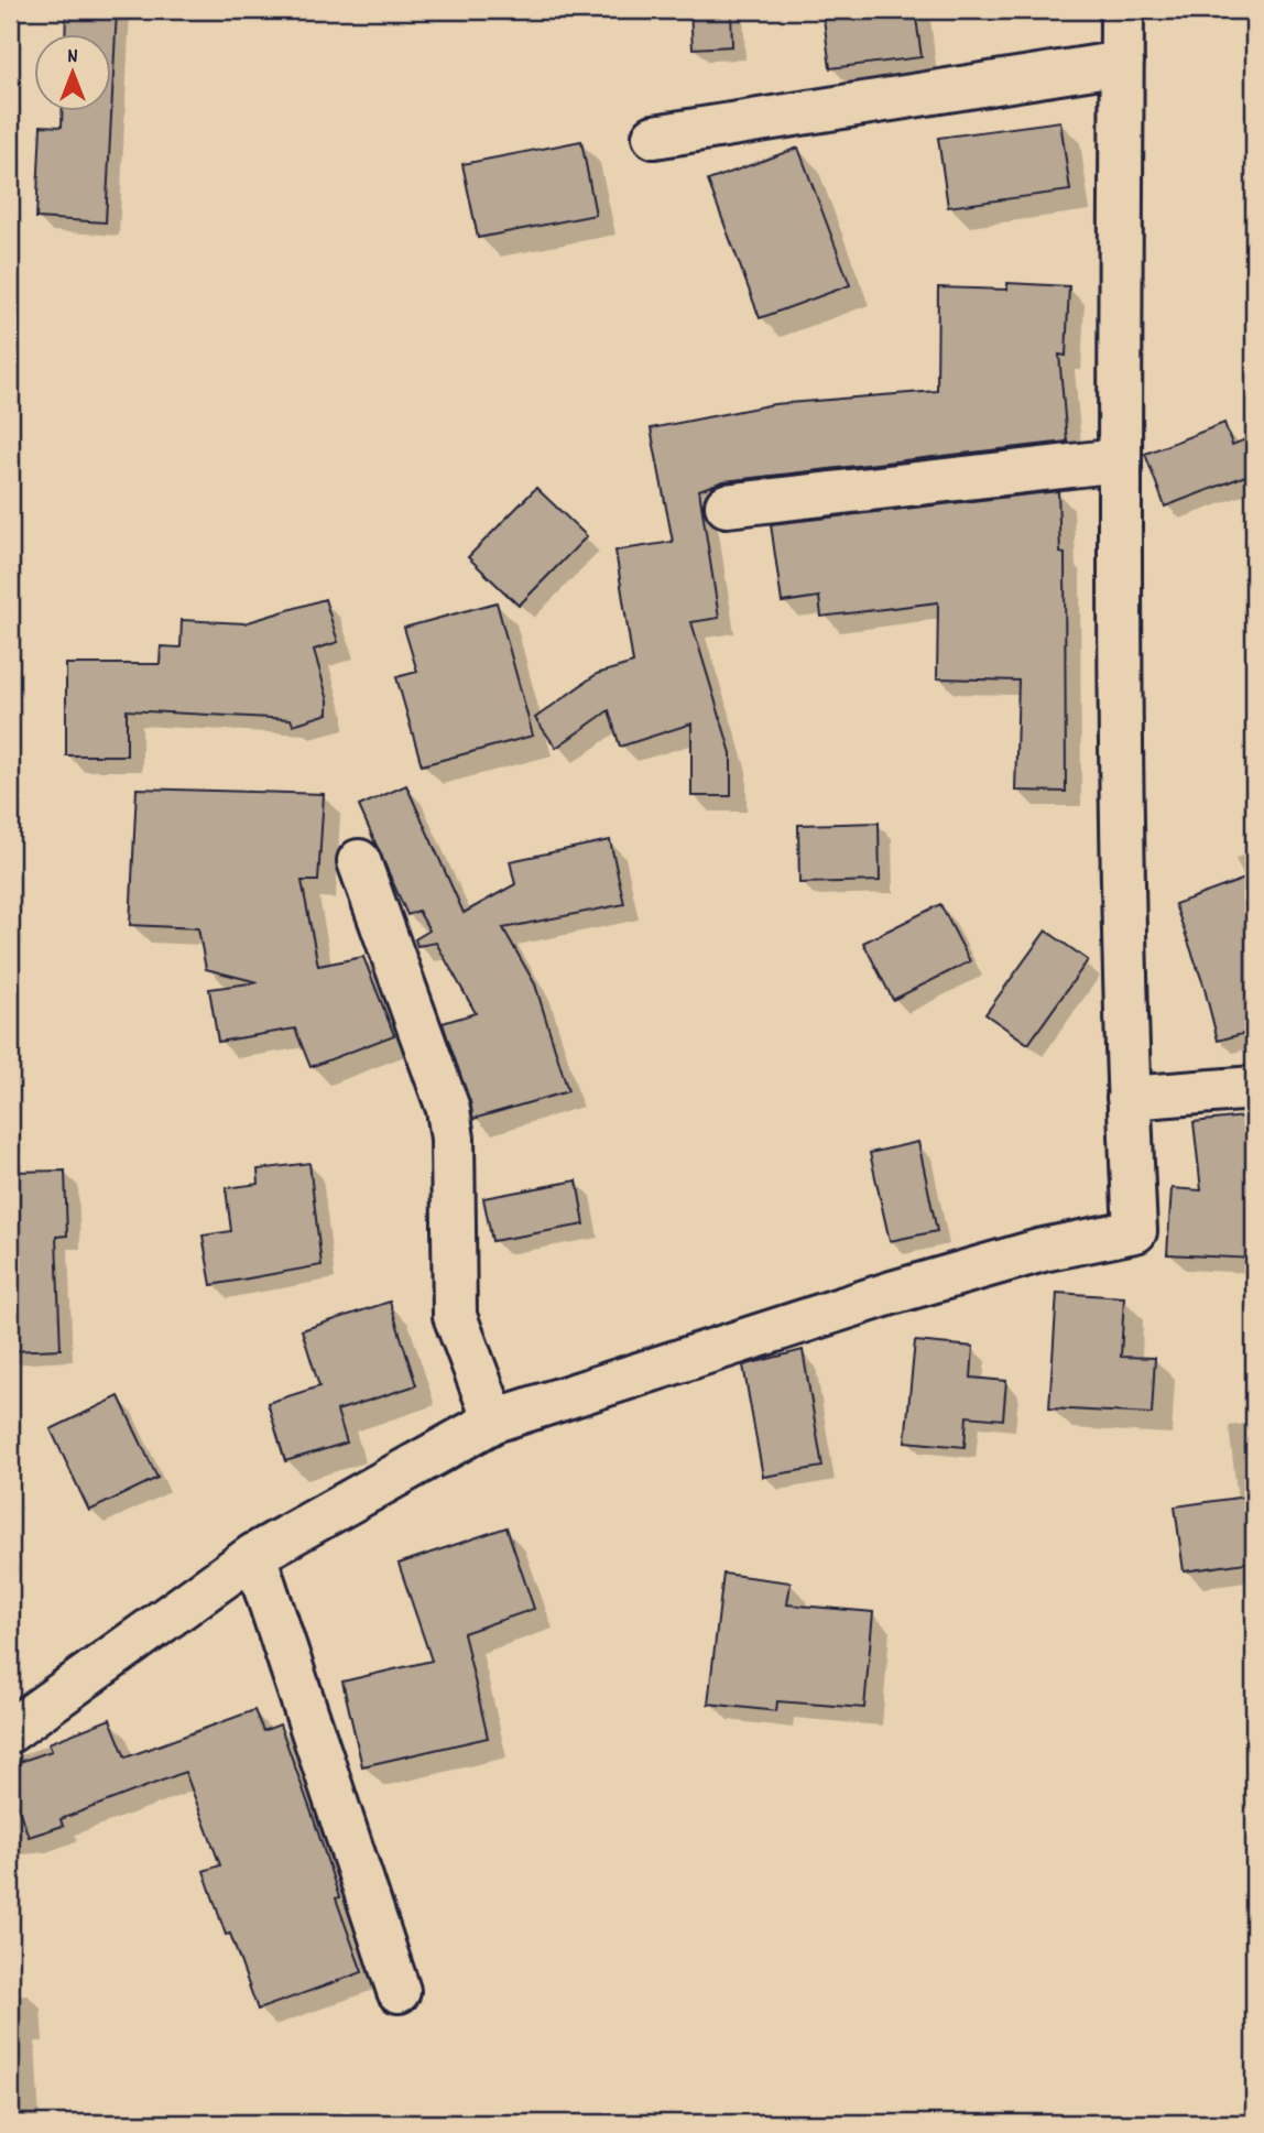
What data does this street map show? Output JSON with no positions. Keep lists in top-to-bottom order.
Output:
{
  "north": "top"
}
